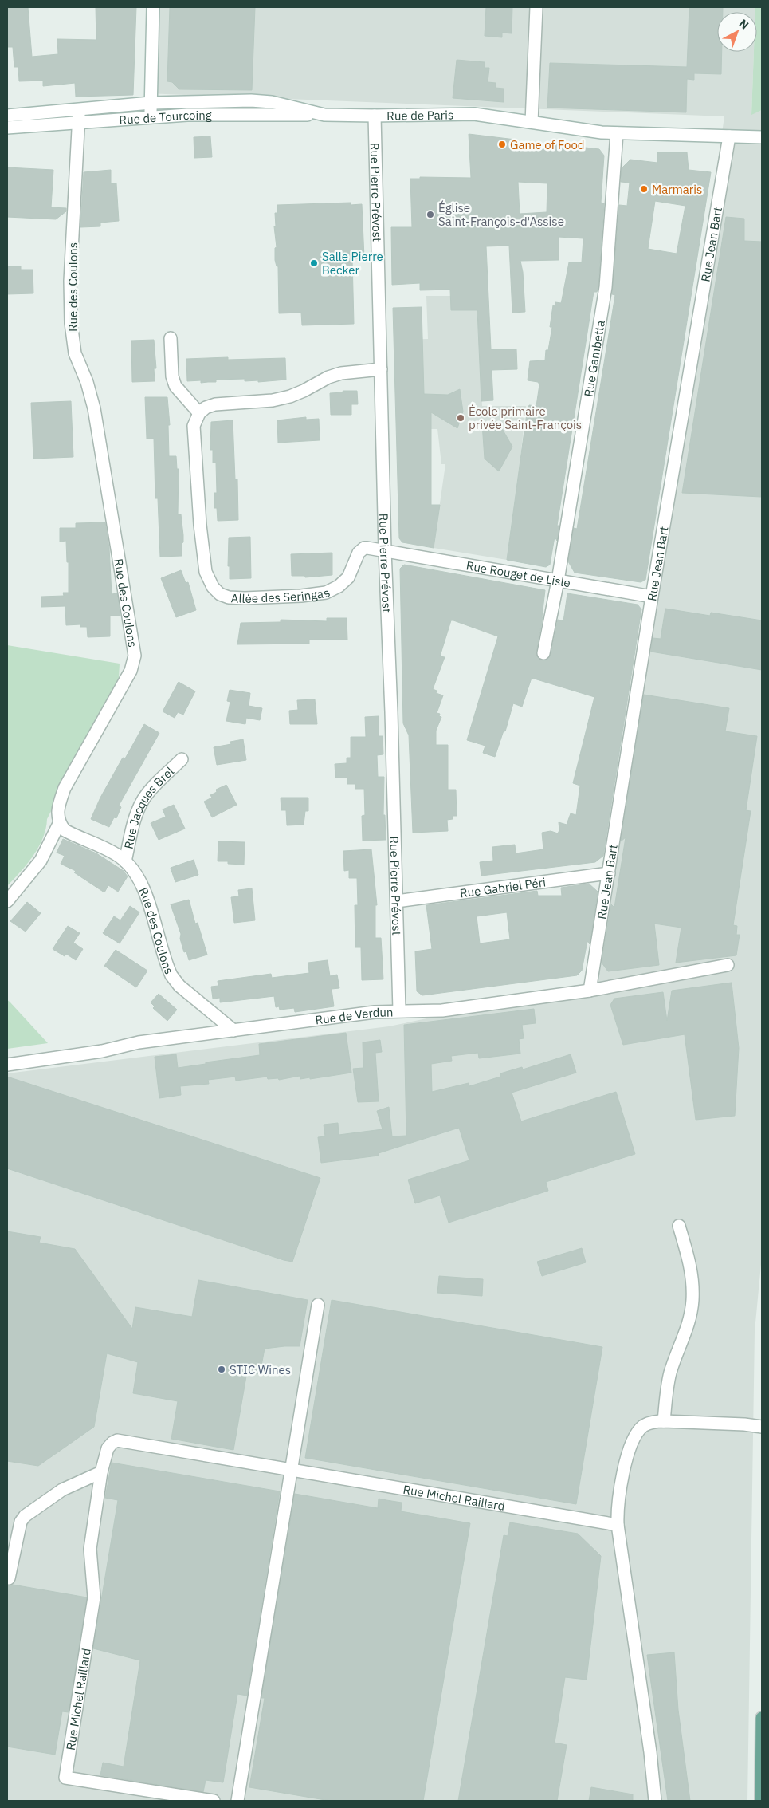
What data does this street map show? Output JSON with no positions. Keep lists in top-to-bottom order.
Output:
{
  "streets": {
    "street": [
      "Rue de Paris",
      "Rue de Tourcoing",
      "Rue Pierre Prévost",
      "Rue Jean Bart",
      "Rue des Coulons",
      "Rue Gambetta",
      "Rue Rouget de Lisle",
      "Allée des Seringas",
      "Rue Jacques Brel",
      "Rue Gabriel Péri",
      "Rue de Verdun",
      "Rue Michel Raillard"
    ]
  },
  "crossings": [
    ["Rue de Paris", "Rue de Tourcoing"],
    ["Rue de Paris", "Rue Pierre Prévost"],
    ["Rue de Paris", "Rue Jean Bart"],
    ["Rue de Paris", "Rue des Coulons"],
    ["Rue de Paris", "Rue Gambetta"],
    ["Rue de Tourcoing", "Rue des Coulons"],
    ["Rue Pierre Prévost", "Rue Rouget de Lisle"],
    ["Rue Pierre Prévost", "Allée des Seringas"],
    ["Rue Pierre Prévost", "Rue Gabriel Péri"],
    ["Rue Pierre Prévost", "Rue de Verdun"],
    ["Rue Jean Bart", "Rue Rouget de Lisle"],
    ["Rue Jean Bart", "Rue Gabriel Péri"],
    ["Rue Jean Bart", "Rue de Verdun"],
    ["Rue des Coulons", "Rue Jacques Brel"],
    ["Rue des Coulons", "Rue de Verdun"],
    ["Rue Gambetta", "Rue Rouget de Lisle"],
    ["Rue Rouget de Lisle", "Allée des Seringas"]
  ],
  "places": [
    "Game of Food",
    "Marmaris",
    "Église Saint-François-d'Assise",
    "Salle Pierre Becker",
    "École primaire privée Saint-François",
    "STIC Wines"
  ],
  "north": "top right"
}
